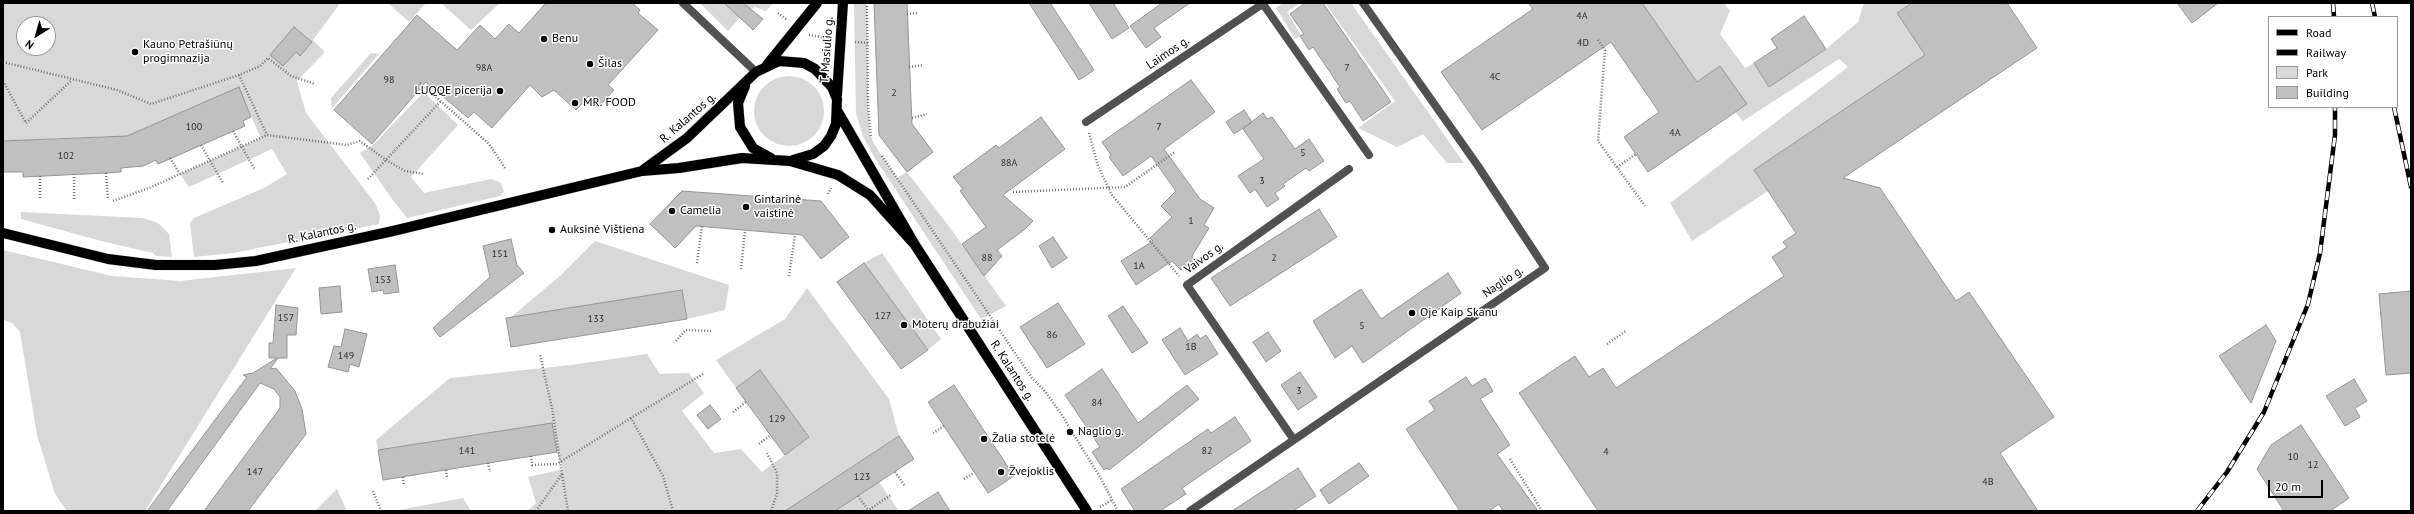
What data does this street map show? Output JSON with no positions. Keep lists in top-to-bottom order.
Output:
{
  "streets": {
    "main road": ["T. Masiulio g.", "R. Kalantos g."],
    "street": ["Laimos g.", "Vaivos g.", "Naglio g."]
  },
  "crossings": [
    ["T. Masiulio g.", "R. Kalantos g."],
    ["Vaivos g.", "Naglio g."]
  ],
  "places": [
    "Benu",
    "Kauno Petrašiūnų progimnazija",
    "Šilas",
    "LUQQE picerija",
    "MR. FOOD",
    "Gintarinė vaistinė",
    "Camelia",
    "Auksinė Vištiena",
    "Oje Kaip Skanu",
    "Moterų drabužiai",
    "Naglio g.",
    "Žalia stotelė",
    "Žvejoklis"
  ],
  "house_numbers": [
    "4A",
    "4D",
    "98A",
    "7",
    "4C",
    "98",
    "2",
    "100",
    "7",
    "4A",
    "5",
    "102",
    "88A",
    "3",
    "1",
    "151",
    "88",
    "2",
    "1A",
    "153",
    "127",
    "157",
    "133",
    "5",
    "86",
    "1B",
    "149",
    "3",
    "84",
    "129",
    "141",
    "82",
    "4",
    "10",
    "12",
    "147",
    "123",
    "4B"
  ],
  "legend": [
    "Road",
    "Railway",
    "Park",
    "Building"
  ],
  "scale_bar": "20 m",
  "north": "bottom left"
}
